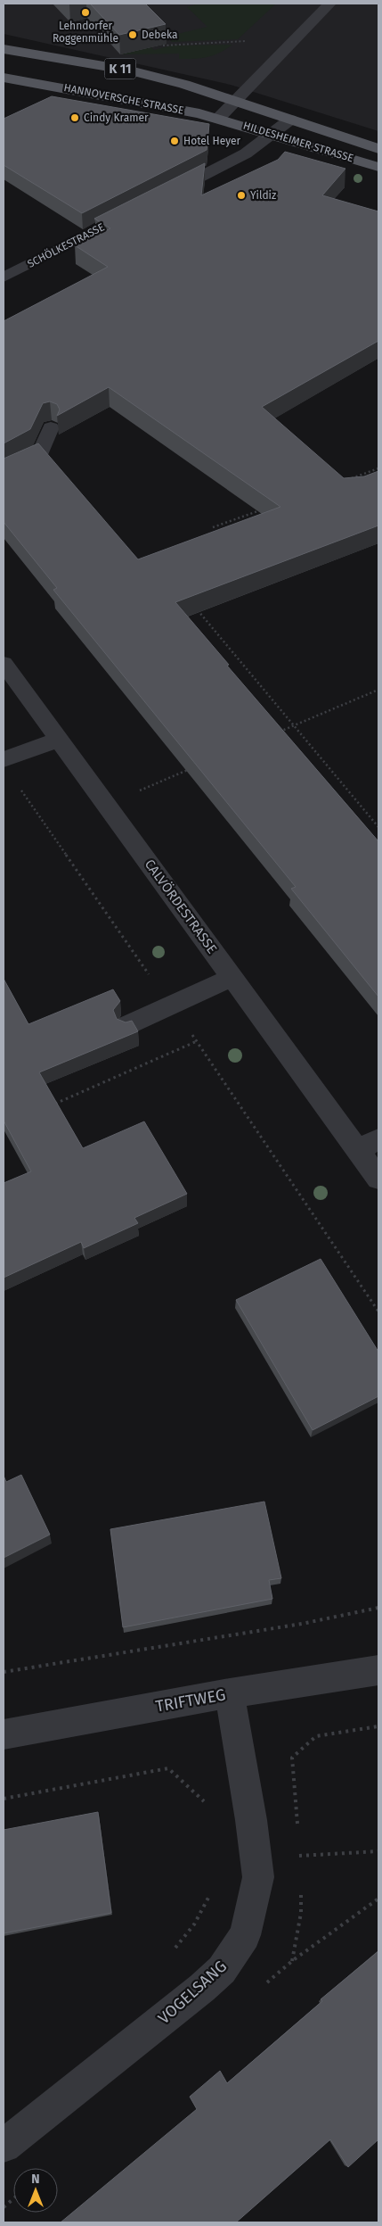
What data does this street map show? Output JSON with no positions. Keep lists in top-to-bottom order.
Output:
{
  "streets": {
    "main road": ["K 11", "HANNOVERSCHE STRASSE", "HILDESHEIMER STRASSE"],
    "street": [
      "SCHÖLKESTRASSE",
      "CALVÖRDESTRASSE",
      "TRIFTWEG",
      "VOGELSANG"
    ]
  },
  "crossings": [
    ["HANNOVERSCHE STRASSE", "HILDESHEIMER STRASSE"],
    ["TRIFTWEG", "VOGELSANG"]
  ],
  "places": [
    "Lehndorfer Roggenmühle",
    "Debeka",
    "Cindy Kramer",
    "Hotel Heyer",
    "Yildiz"
  ],
  "north": "top"
}
